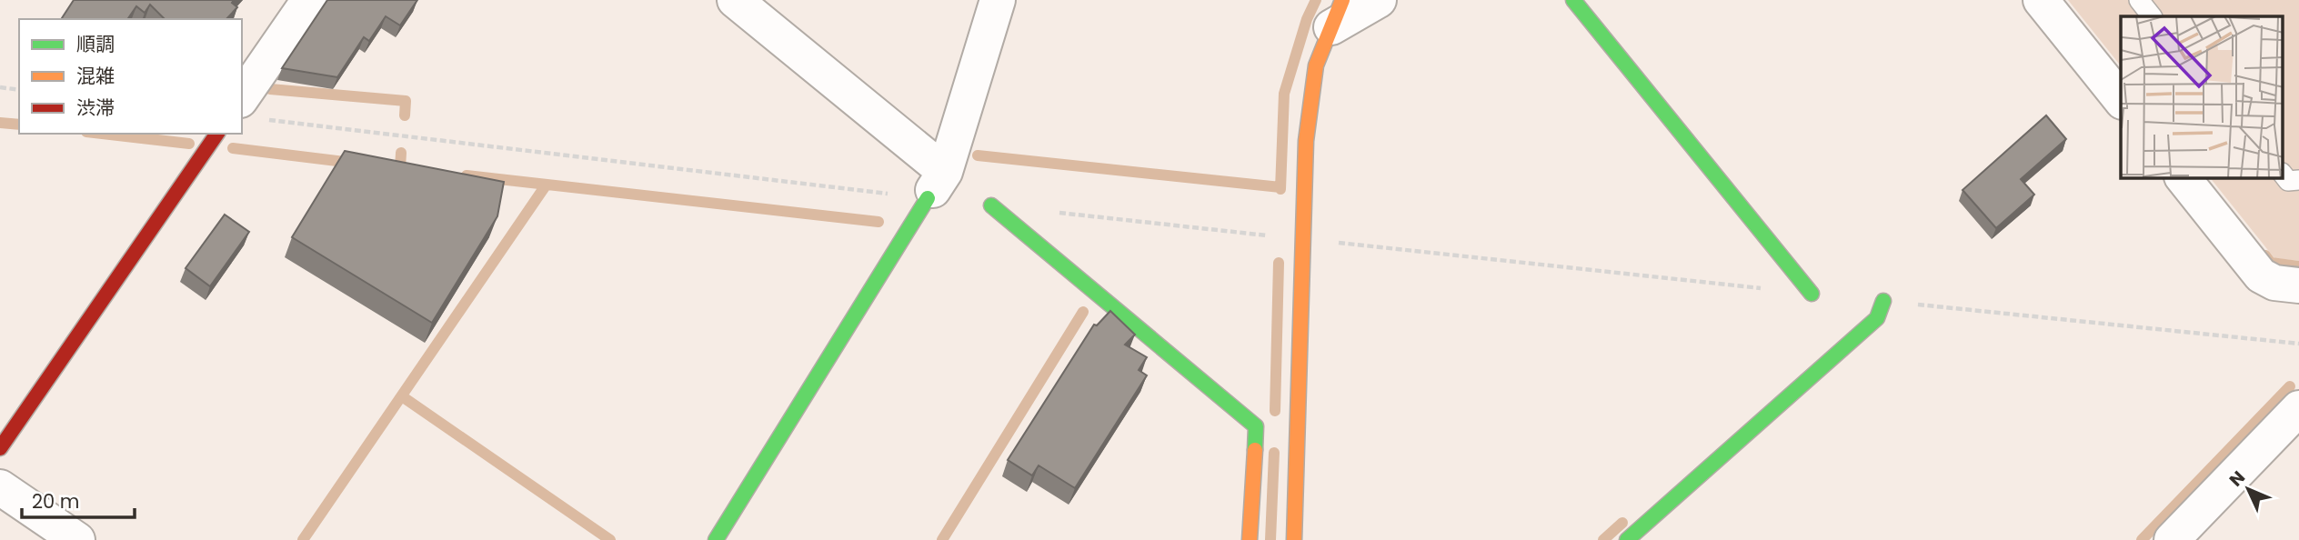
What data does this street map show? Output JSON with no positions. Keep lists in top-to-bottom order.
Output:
{
  "legend": ["順調", "混雑", "渋滞"],
  "scale_bar": "20 m",
  "north": "top left"
}
